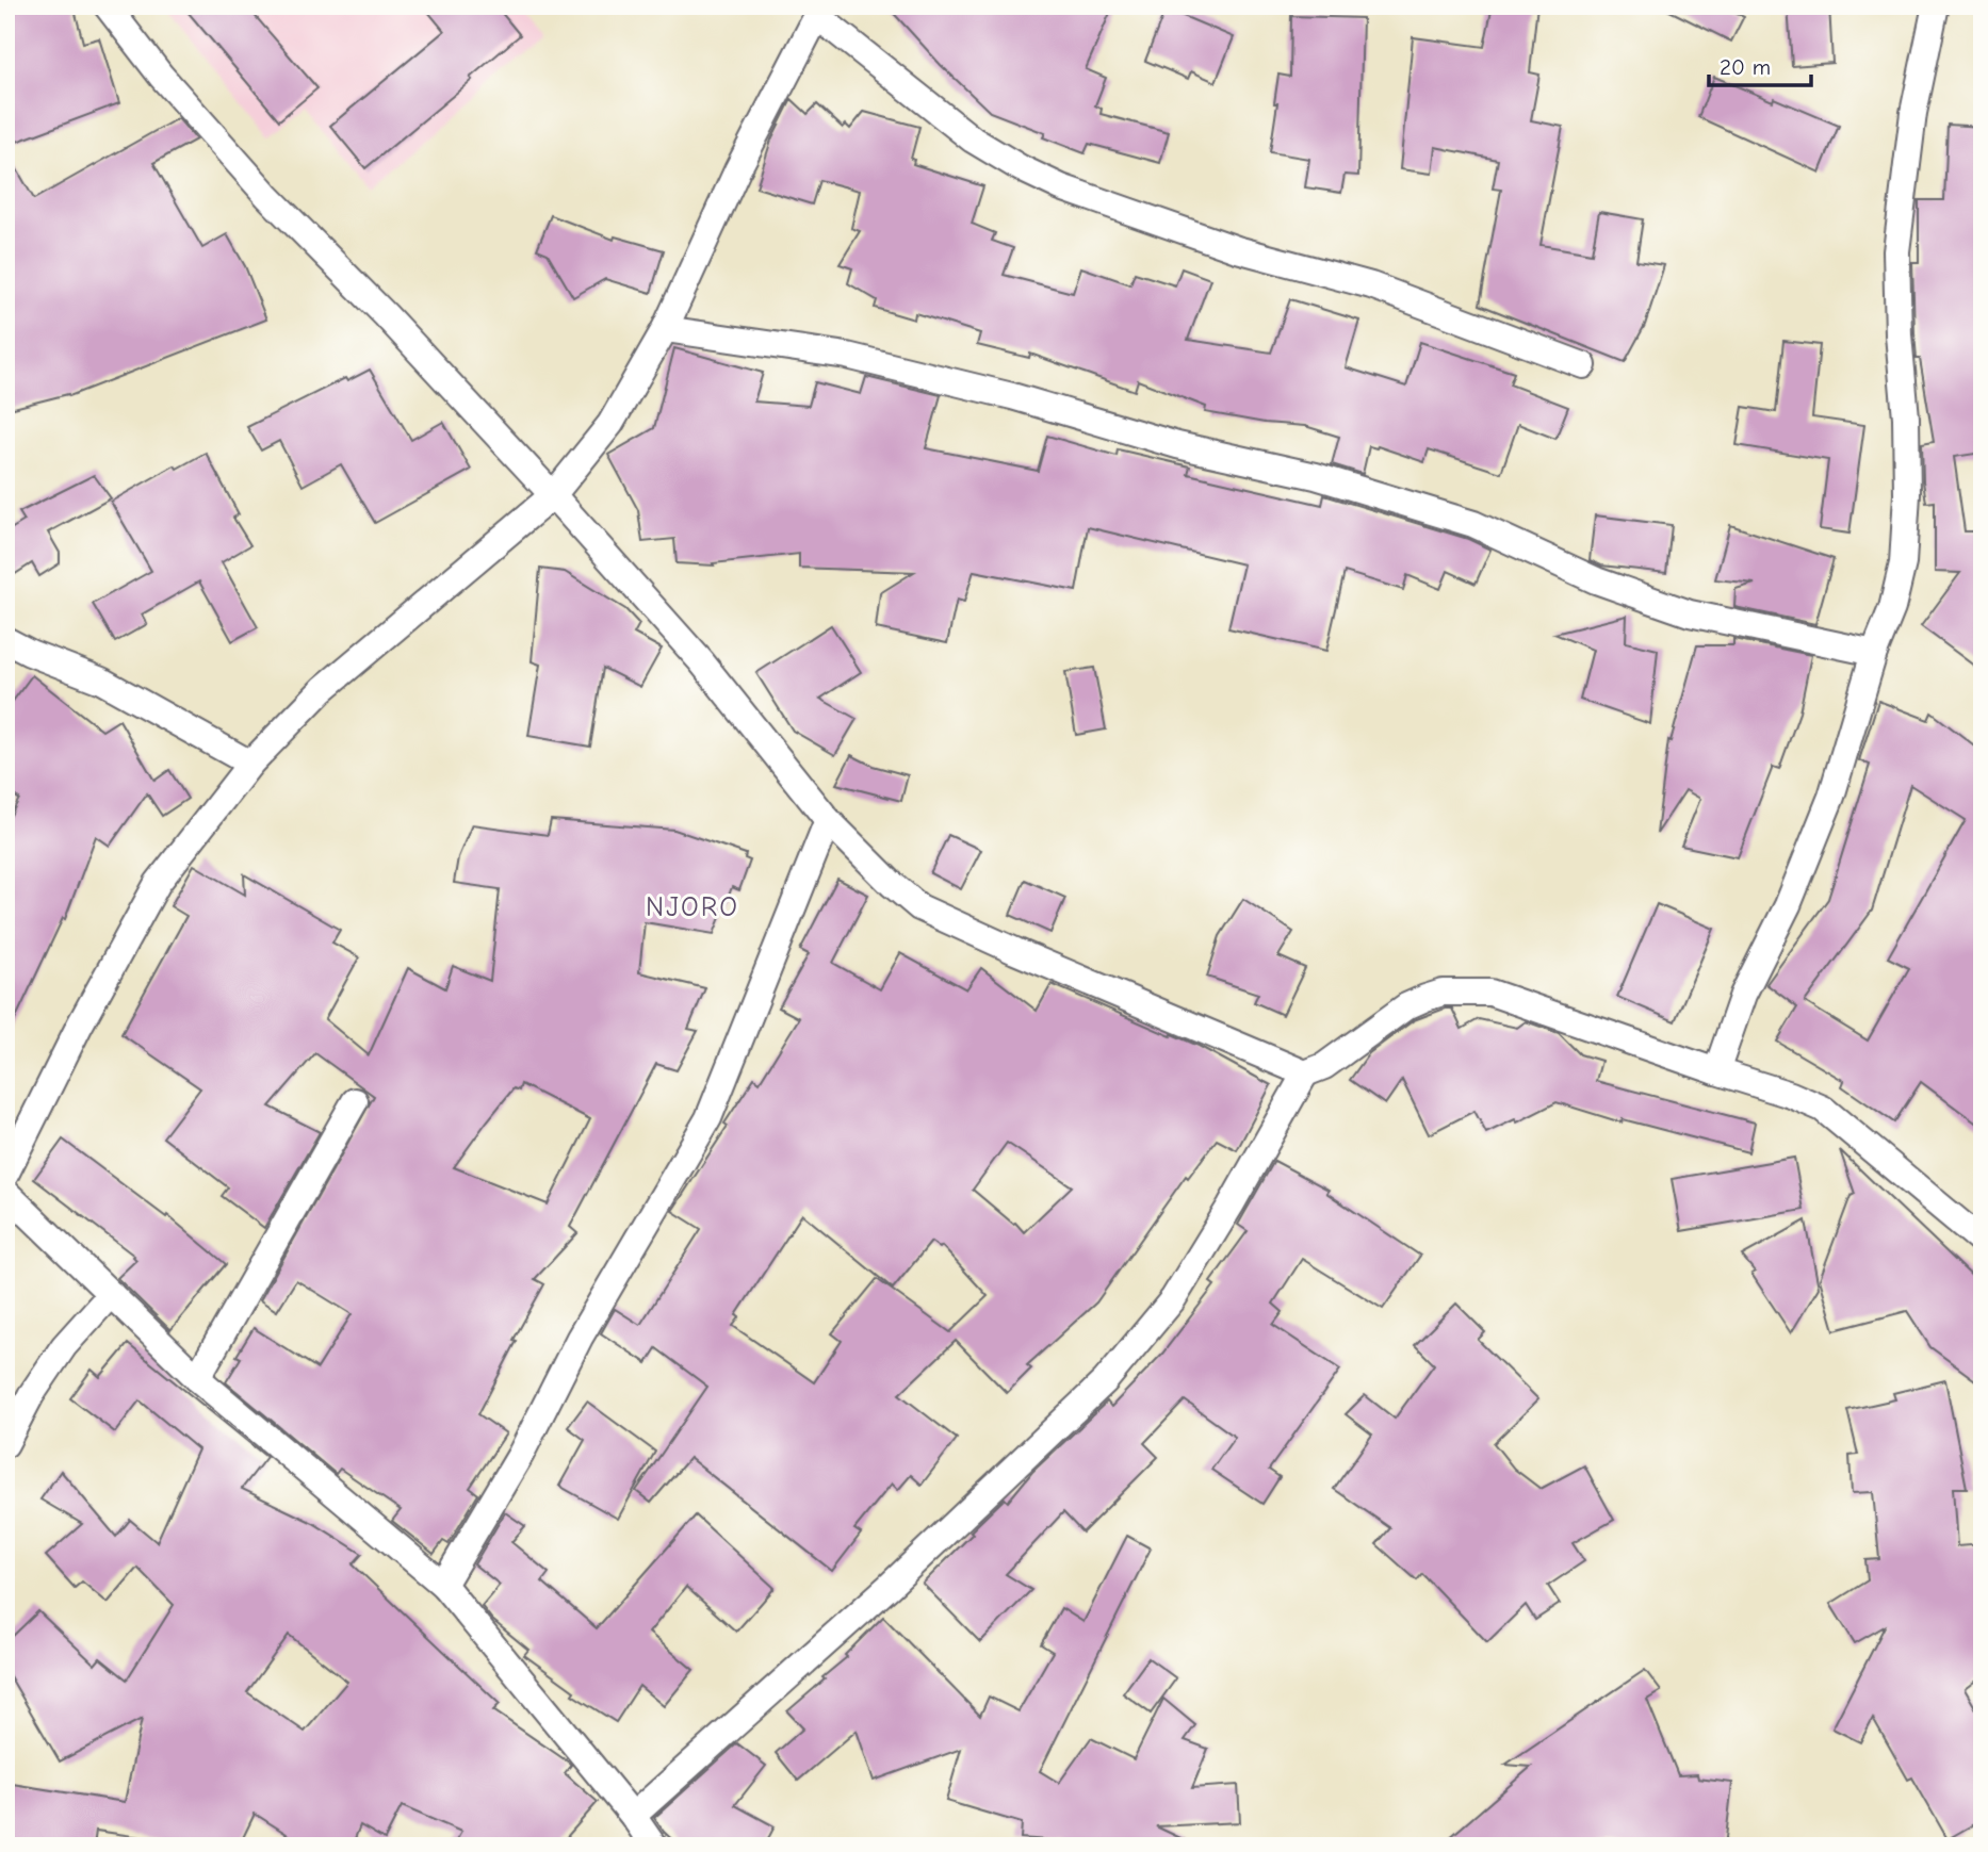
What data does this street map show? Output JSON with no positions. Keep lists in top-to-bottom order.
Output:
{
  "districts": ["NJORO"],
  "scale_bar": "20 m"
}
